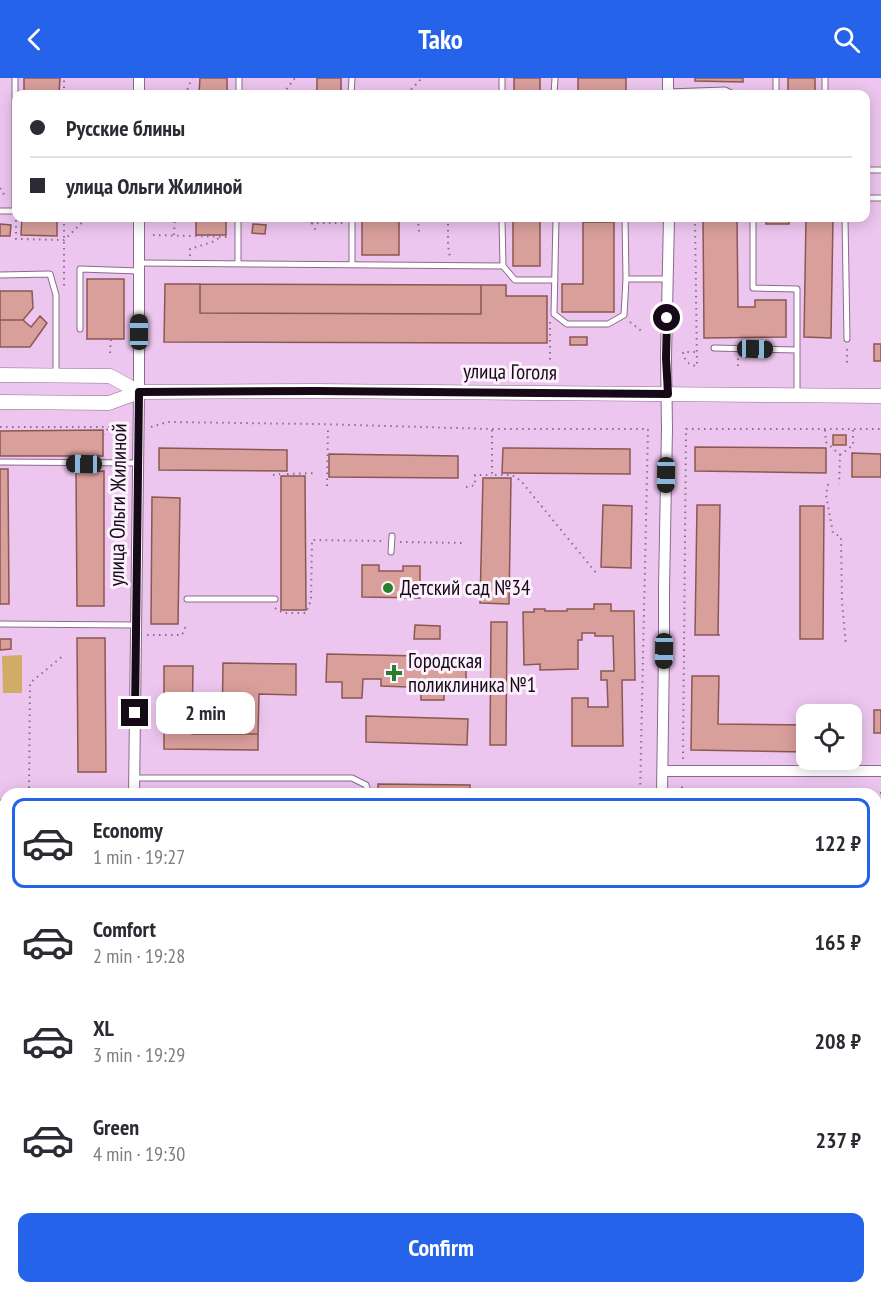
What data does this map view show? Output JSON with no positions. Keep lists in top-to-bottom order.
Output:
{
  "streets": {
    "main road": ["улица Гоголя"],
    "street": ["улица Ольги Жилиной"]
  },
  "crossings": [
    ["улица Гоголя", "улица Ольги Жилиной"]
  ],
  "places": {
    "other": ["Детский сад №34"],
    "health": ["Городская поликлиника №1"]
  },
  "page": {
    "header": "Tako",
    "banner": ["Русские блины", "улица Ольги Жилиной"],
    "bubble": "2 min",
    "list": [
      {
        "name": "Economy",
        "note": "1 min · 19:27",
        "value": "122 ₽"
      },
      {
        "name": "Comfort",
        "note": "2 min · 19:28",
        "value": "165 ₽"
      },
      {
        "name": "XL",
        "note": "3 min · 19:29",
        "value": "208 ₽"
      },
      {
        "name": "Green",
        "note": "4 min · 19:30",
        "value": "237 ₽"
      }
    ],
    "buttons": "Confirm"
  }
}
